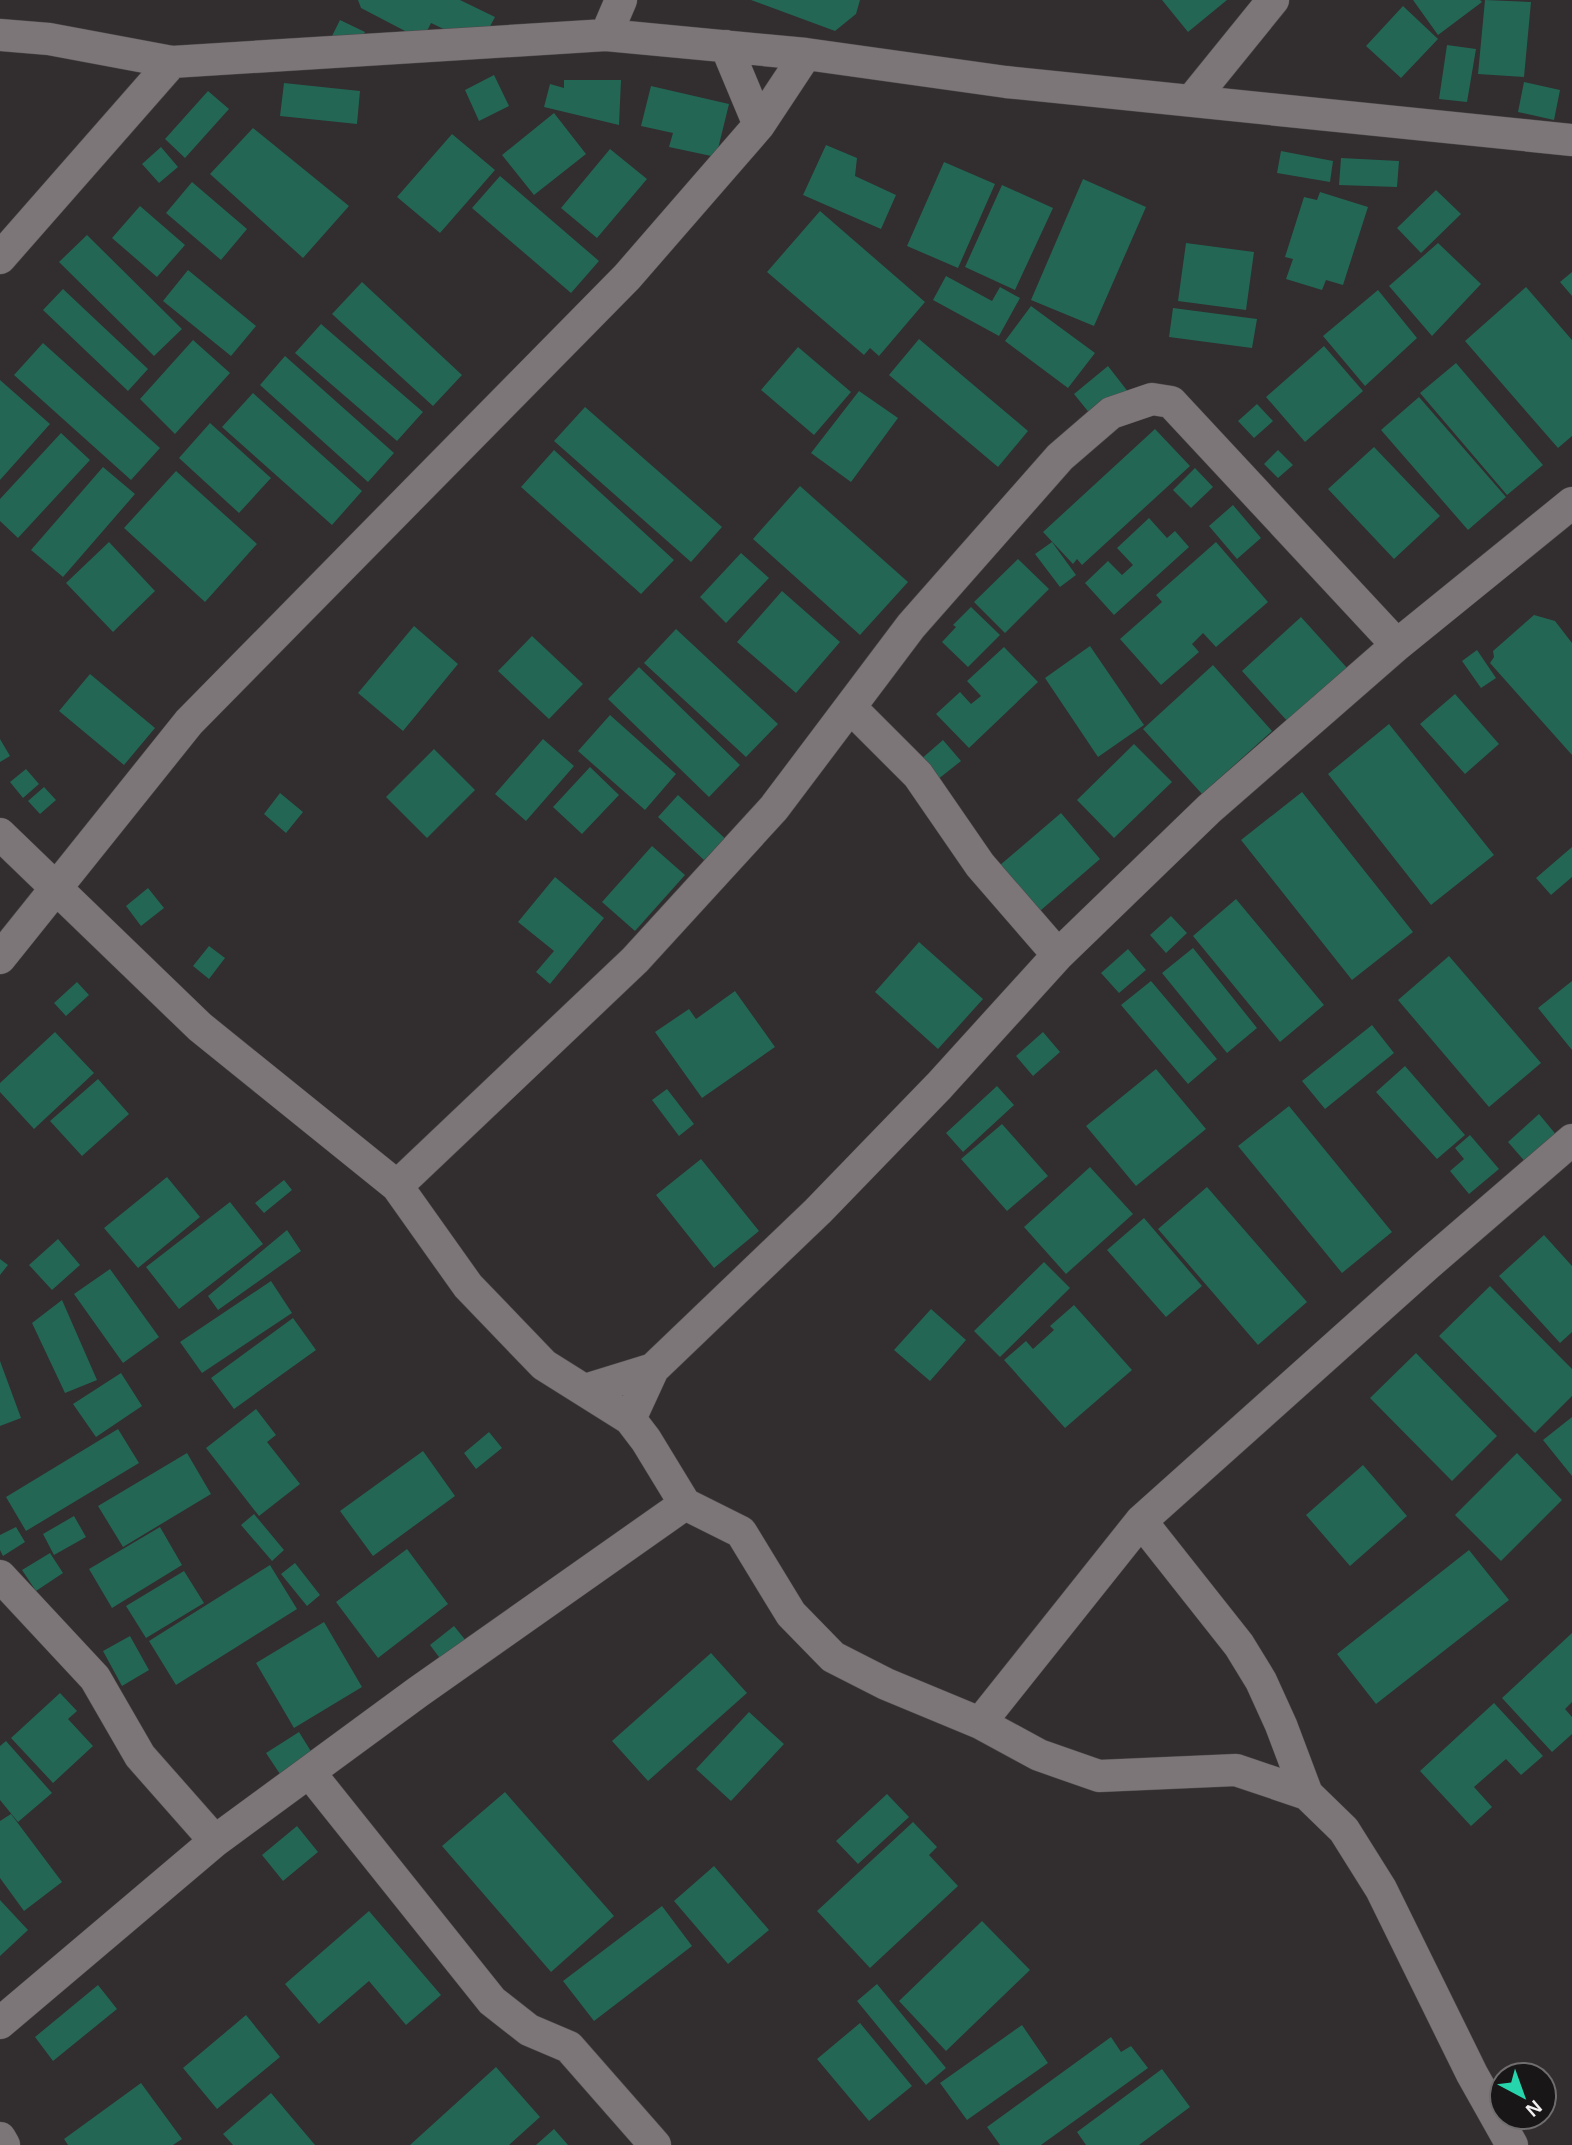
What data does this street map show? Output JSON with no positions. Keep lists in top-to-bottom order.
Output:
{
  "north": "bottom right"
}
